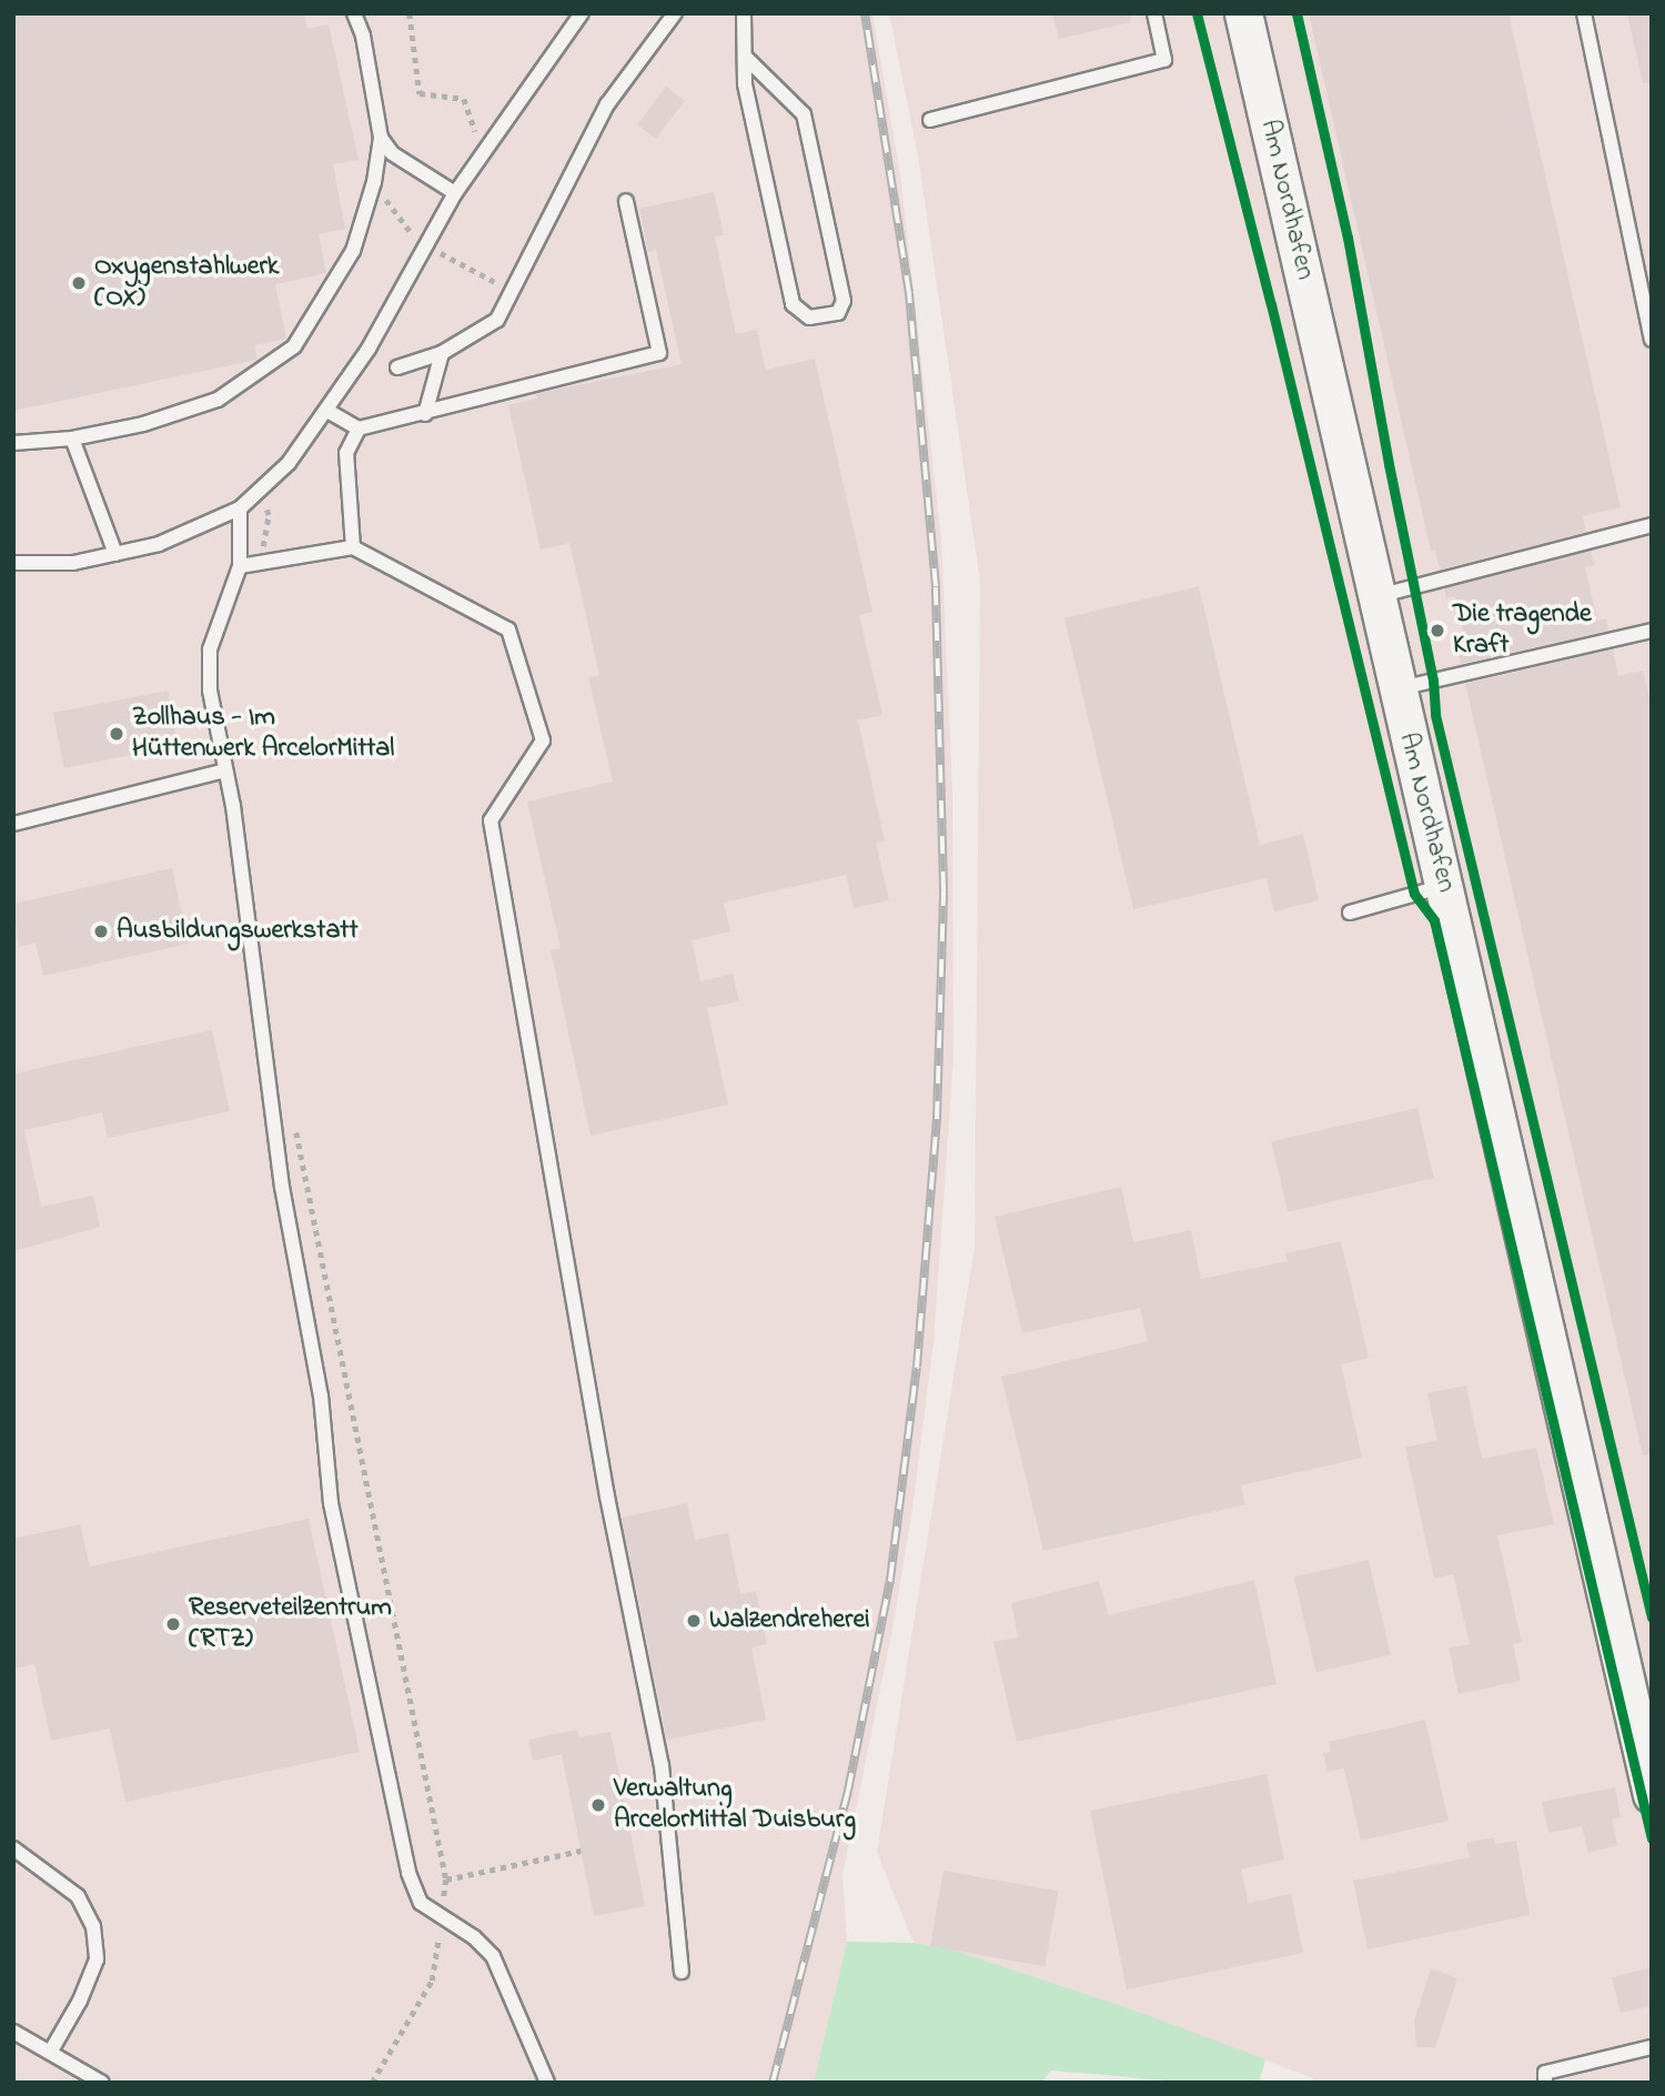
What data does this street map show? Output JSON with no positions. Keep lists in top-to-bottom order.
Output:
{
  "streets": {
    "main road": ["Am Nordhafen"]
  },
  "places": [
    "Oxygenstahlwerk (OX)",
    "Die tragende Kraft",
    "Zollhaus - Im Hüttenwerk ArcelorMittal",
    "Ausbildungswerkstatt",
    "Walzendreherei",
    "Reserveteilzentrum (RTZ)",
    "Verwaltung ArcelorMittal Duisburg"
  ]
}
